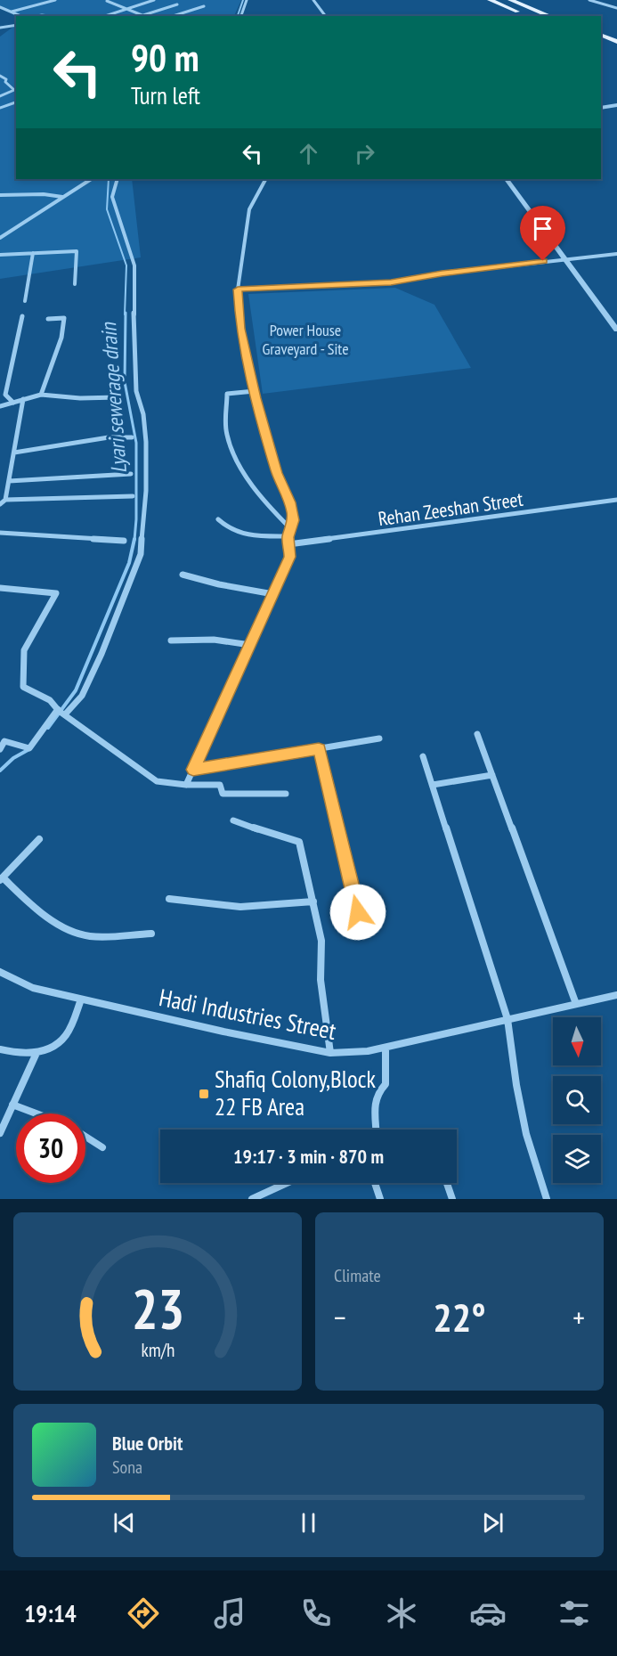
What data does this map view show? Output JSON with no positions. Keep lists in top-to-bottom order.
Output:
{
  "streets": {
    "street": ["Rehan Zeeshan Street", "Hadi Industries Street"]
  },
  "water": ["Lyari sewerage drain"],
  "parks": ["Power House Graveyard - Site"],
  "places": {
    "transit": ["Shafiq Colony,Block 22 FB Area"]
  },
  "north": "bottom",
  "page": {
    "turn": ["90 m", "Turn left"],
    "limit": "30",
    "trip": "19:17 · 3 min · 870 m",
    "tile": "Climate",
    "heat": ["−", "22°", "+"],
    "song": ["Blue Orbit", "Sona"],
    "tabs": "19:14",
    "gauge": ["23", "km/h"]
  }
}
